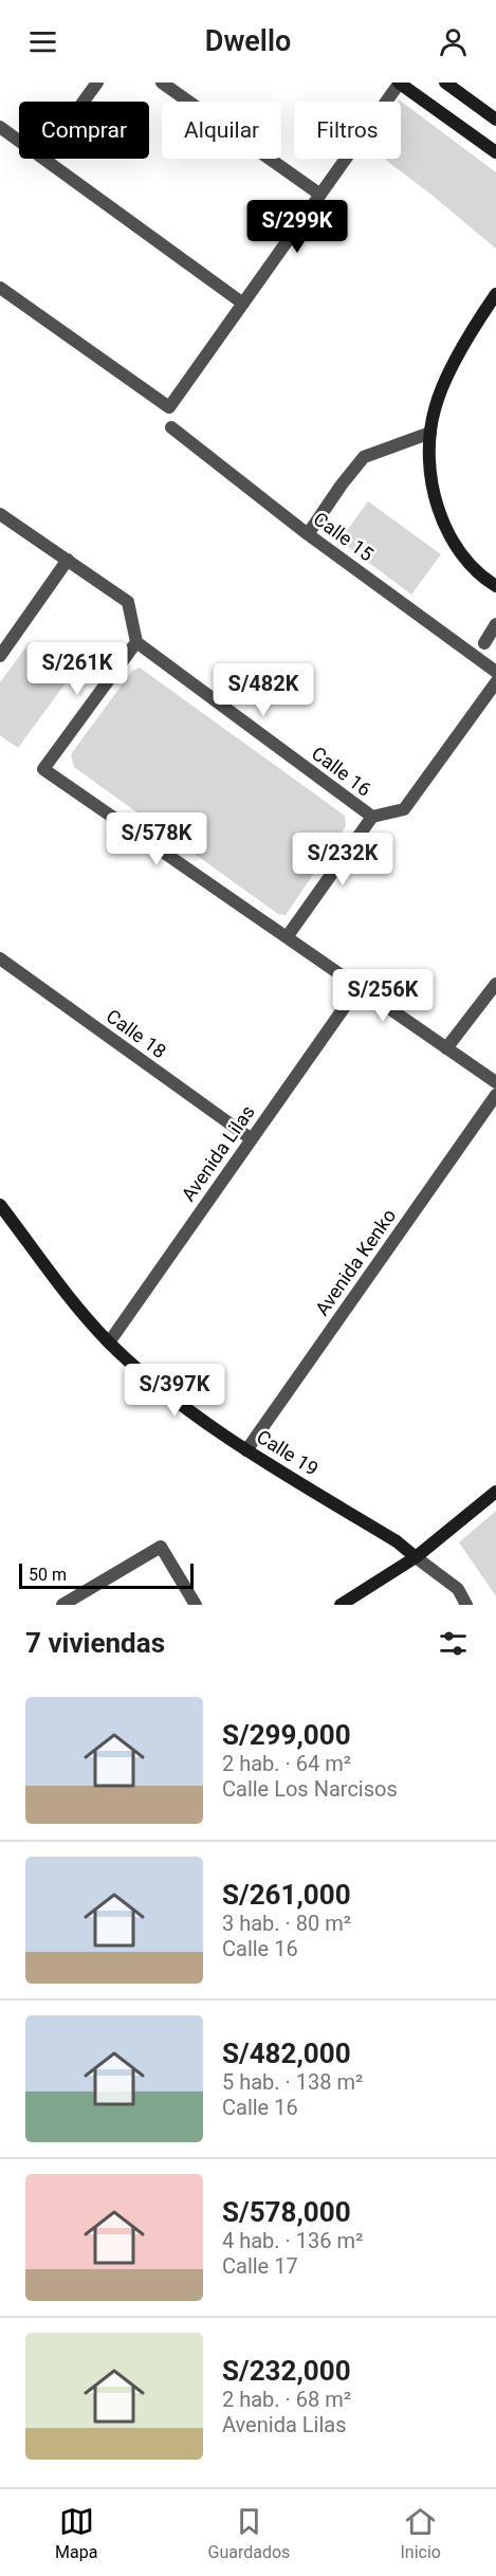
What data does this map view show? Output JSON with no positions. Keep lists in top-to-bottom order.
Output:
{
  "streets": {
    "street": [
      "Calle 15",
      "Calle 16",
      "Calle 18",
      "Avenida Lilas",
      "Avenida Kenko",
      "Calle 19"
    ]
  },
  "crossings": [
    ["Calle 18", "Avenida Lilas"],
    ["Avenida Lilas", "Calle 19"],
    ["Avenida Kenko", "Calle 19"]
  ],
  "scale_bar": "50 m",
  "page": {
    "header": "Dwello",
    "chip": ["Comprar", "Alquilar", "Filtros"],
    "price": [
      "S/299K",
      "S/261K",
      "S/482K",
      "S/578K",
      "S/232K",
      "S/256K",
      "S/397K"
    ],
    "scale": "50 m",
    "heading": "7 viviendas",
    "list": [
      {
        "name": "S/299,000",
        "note": "2 hab. · 64 m² · Calle Los Narcisos"
      },
      {
        "name": "S/261,000",
        "note": "3 hab. · 80 m² · Calle 16"
      },
      {
        "name": "S/482,000",
        "note": "5 hab. · 138 m² · Calle 16"
      },
      {
        "name": "S/578,000",
        "note": "4 hab. · 136 m² · Calle 17"
      },
      {
        "name": "S/232,000",
        "note": "2 hab. · 68 m² · Avenida Lilas"
      }
    ],
    "tabs": ["Mapa", "Guardados", "Inicio"]
  }
}
